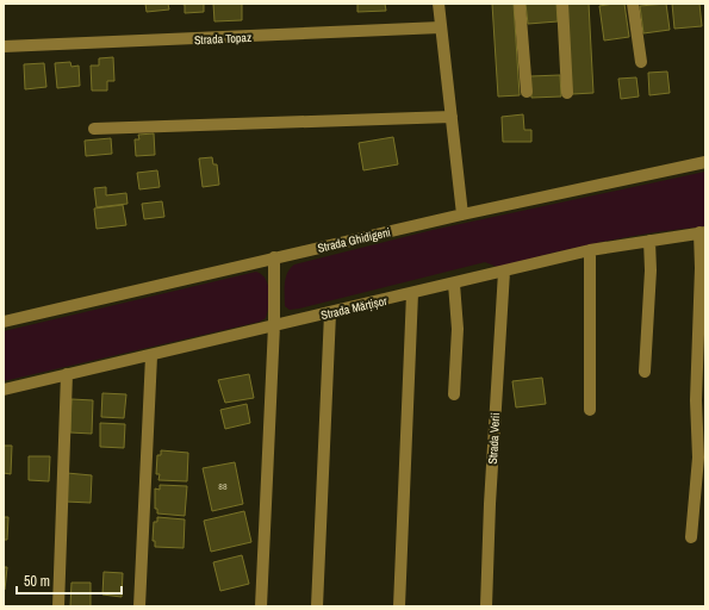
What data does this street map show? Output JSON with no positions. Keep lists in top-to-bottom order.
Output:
{
  "streets": {
    "street": [
      "Strada Topaz",
      "Strada Ghidigeni",
      "Strada Mărțișor",
      "Strada Verii"
    ]
  },
  "crossings": [
    ["Strada Mărțișor", "Strada Verii"]
  ],
  "house_numbers": ["88"],
  "scale_bar": "50 m"
}
